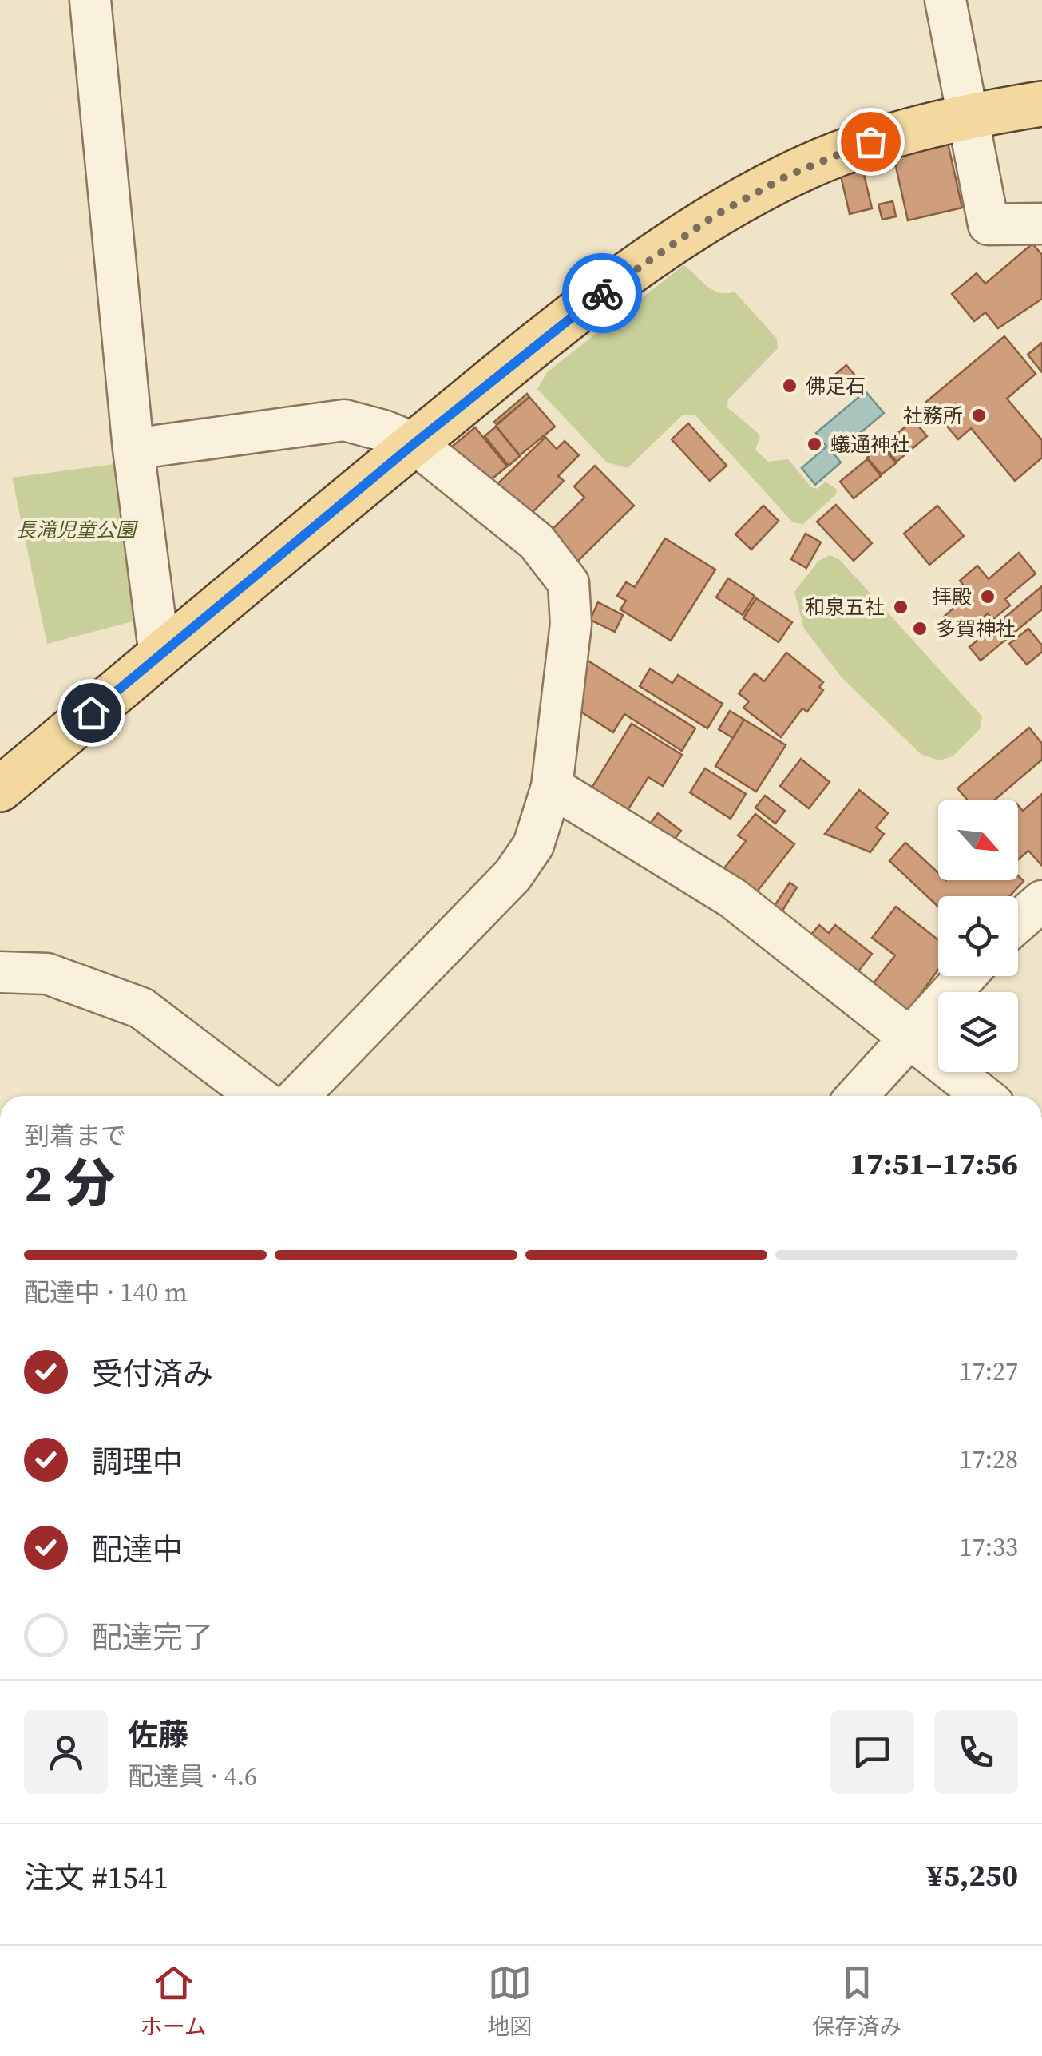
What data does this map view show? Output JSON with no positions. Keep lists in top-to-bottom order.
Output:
{
  "parks": ["長滝児童公園"],
  "places": [
    "佛足石",
    "社務所",
    "蟻通神社",
    "拝殿",
    "和泉五社",
    "多賀神社"
  ],
  "north": "bottom right",
  "page": {
    "heading": ["2 分", "到着まで", "17:51–17:56"],
    "panel": [
      "佐藤",
      "配達員 · 4.6",
      "注文 #1541",
      "¥5,250"
    ],
    "bar": "配達中 · 140 m",
    "list": [
      ["受付済み", "17:27"],
      ["調理中", "17:28"],
      ["配達中", "17:33"],
      "配達完了"
    ],
    "tabs": ["ホーム", "地図", "保存済み"]
  }
}
